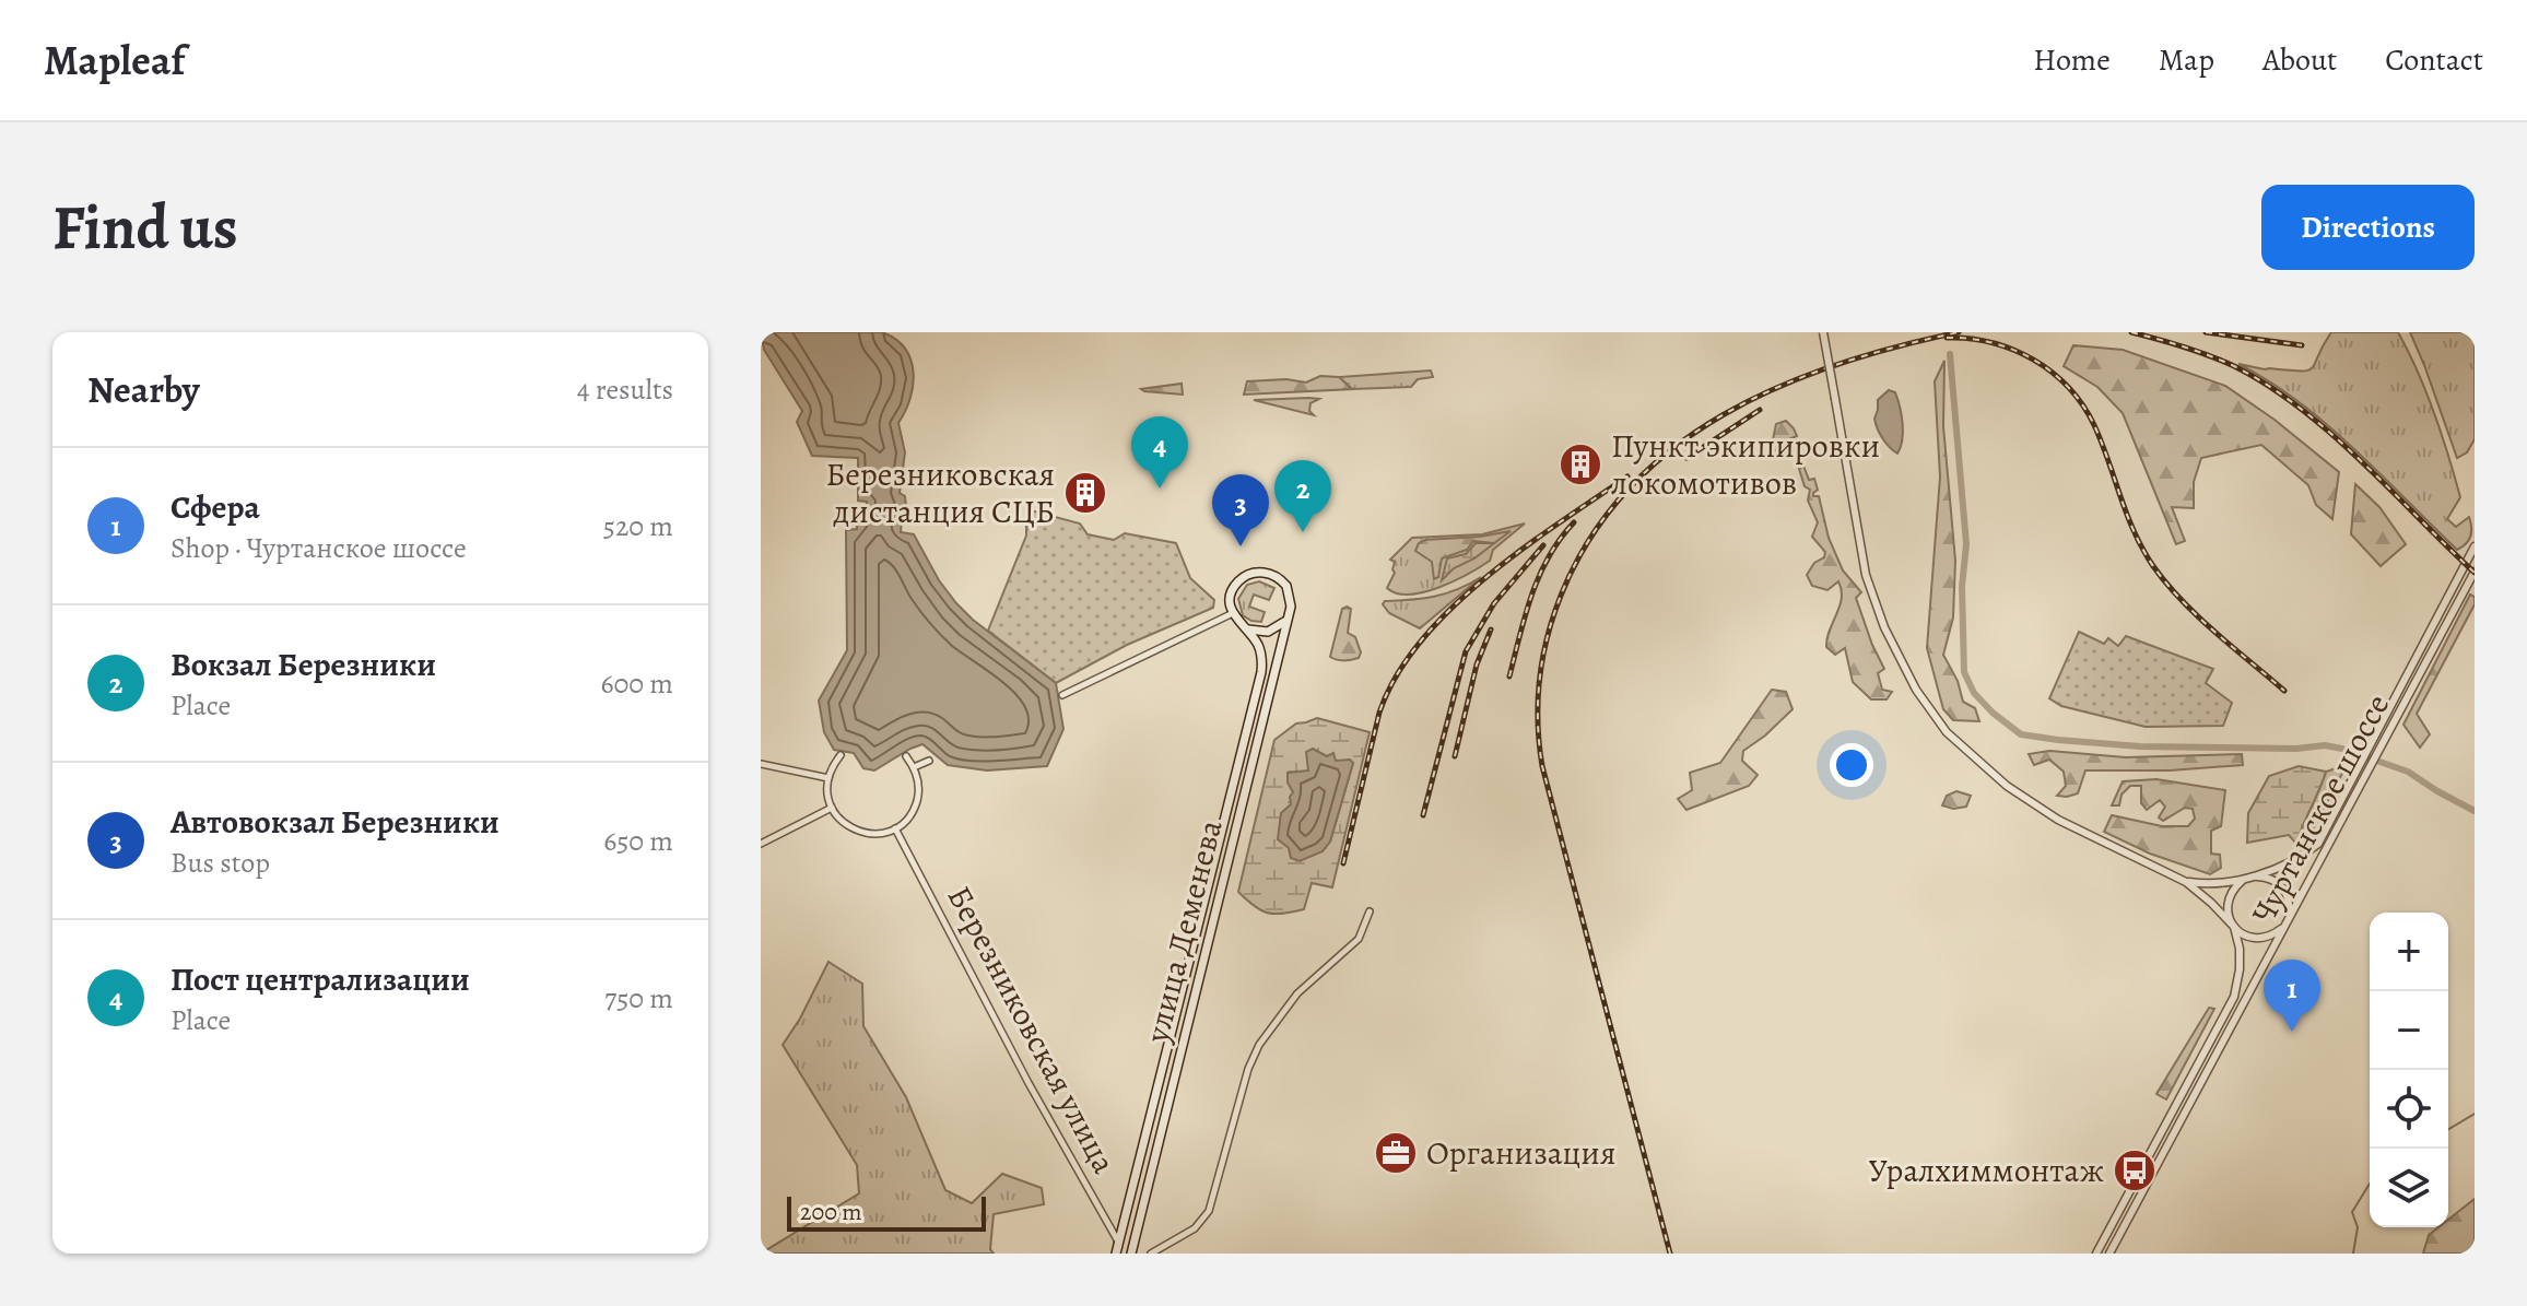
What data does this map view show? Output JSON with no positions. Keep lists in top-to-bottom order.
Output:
{
  "streets": {
    "main road": ["улица Деменева", "Березниковская улица"],
    "street": ["Чуртанское шоссе"]
  },
  "crossings": [
    ["улица Деменева", "Березниковская улица"]
  ],
  "places": {
    "building": ["Пункт экипировки локомотивов", "Березниковская дистанция СЦБ"],
    "office": ["Организация"],
    "bus stop": ["Уралхиммонтаж"]
  },
  "scale_bar": "200 m",
  "page": {
    "header": "Mapleaf",
    "nav": [
      "Home",
      "Map",
      "About",
      "Contact"
    ],
    "buttons": "Directions",
    "title": "Find us",
    "heading": ["Nearby", "4 results"],
    "pins": [
      "4",
      "2",
      "3",
      "1"
    ],
    "list": [
      {
        "mark": "1",
        "name": "Сфера",
        "note": "Shop · Чуртанское шоссе",
        "value": "520 m"
      },
      {
        "mark": "2",
        "name": "Вокзал Березники",
        "note": "Place",
        "value": "600 m"
      },
      {
        "mark": "3",
        "name": "Автовокзал Березники",
        "note": "Bus stop",
        "value": "650 m"
      },
      {
        "mark": "4",
        "name": "Пост централизации",
        "note": "Place",
        "value": "750 m"
      }
    ],
    "map_buttons": ["+", "−"],
    "scale": "200 m"
  }
}
